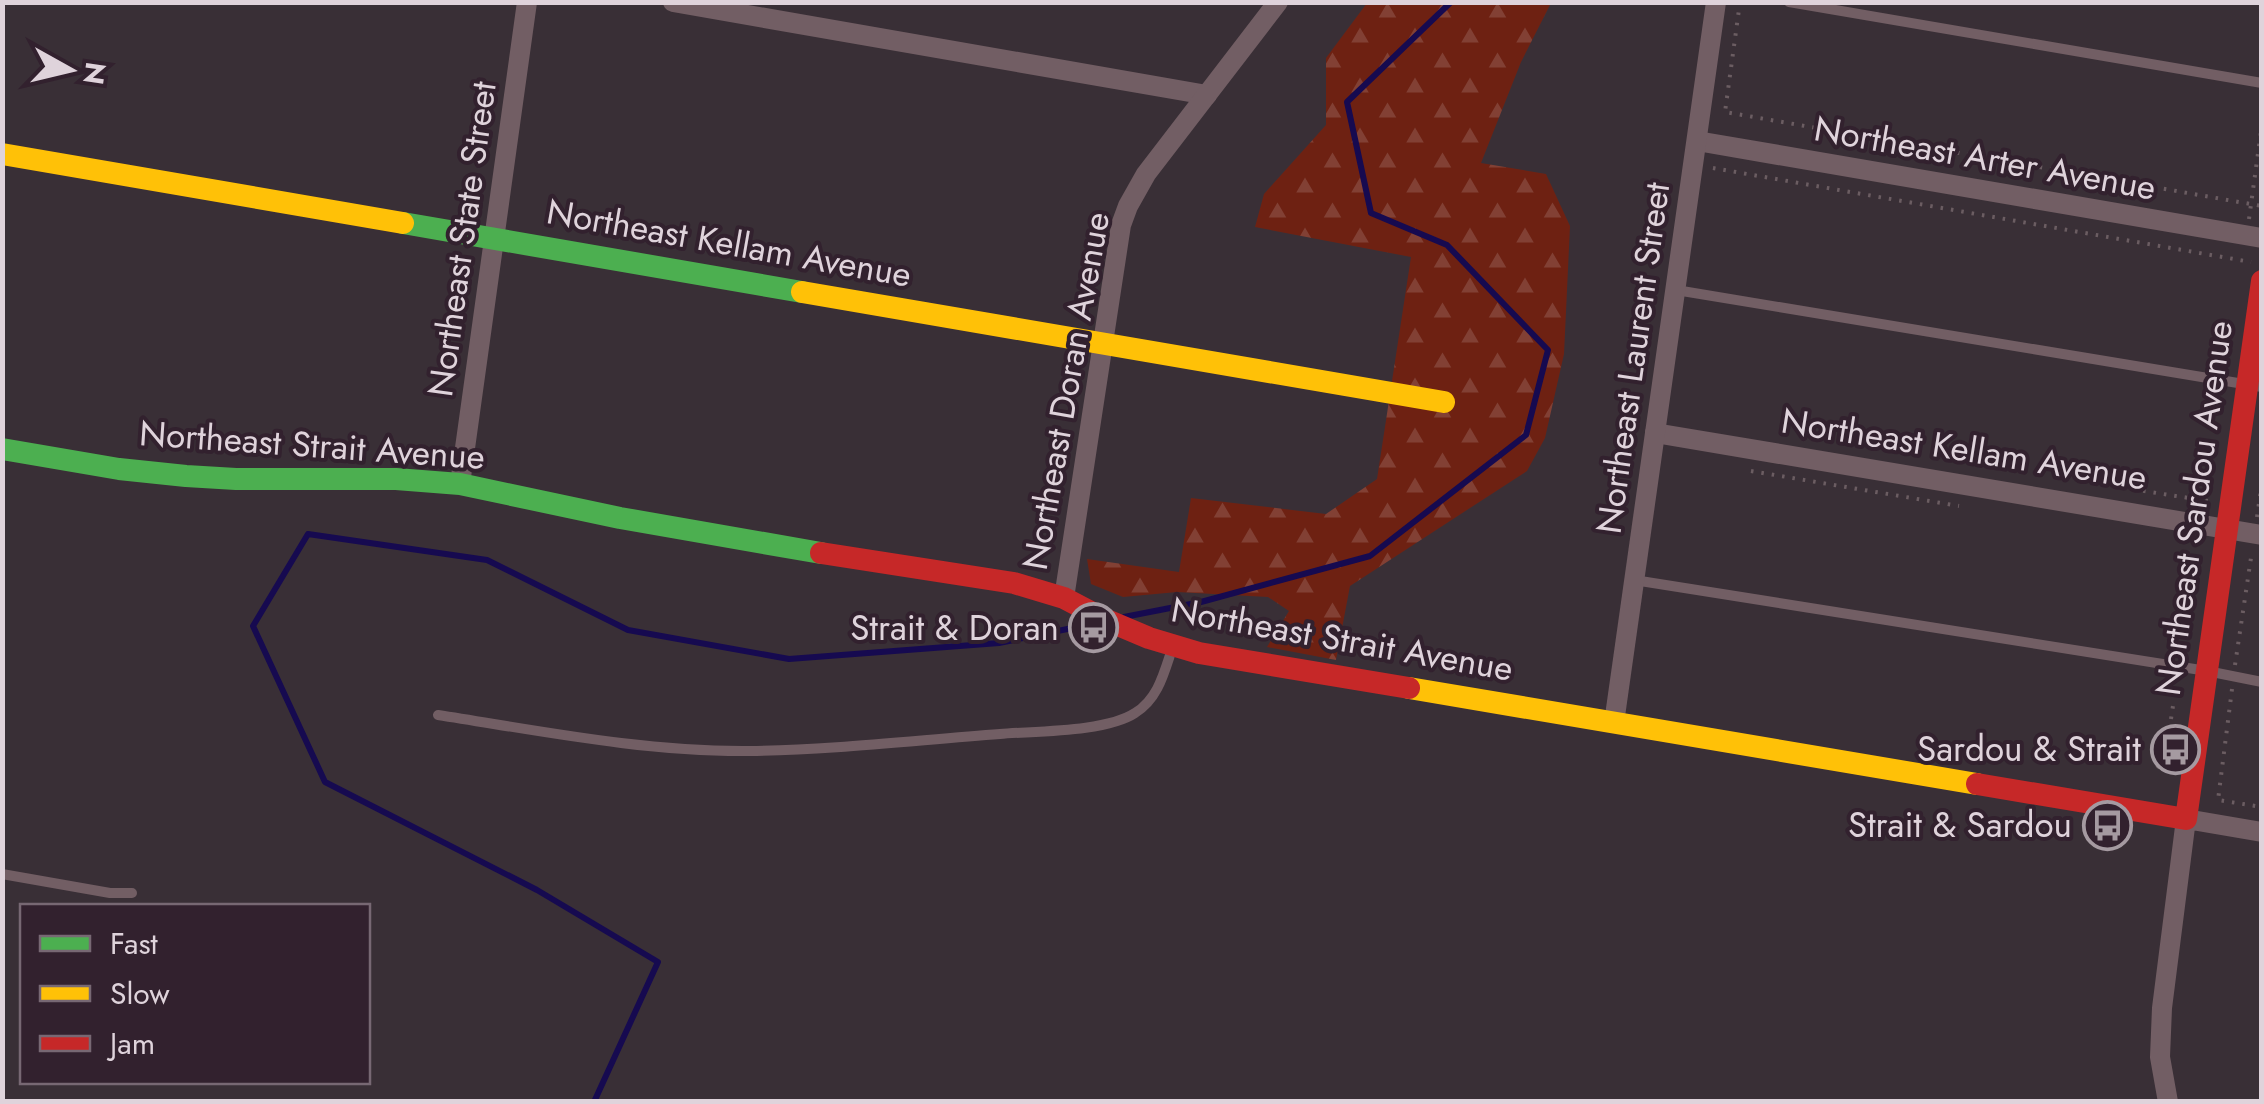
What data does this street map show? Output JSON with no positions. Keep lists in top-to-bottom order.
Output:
{
  "streets": {
    "main road": ["Northeast Kellam Avenue", "Northeast Strait Avenue", "Northeast Sardou Avenue"],
    "street": [
      "Northeast Arter Avenue",
      "Northeast State Street",
      "Northeast Laurent Street",
      "Northeast Doran Avenue"
    ]
  },
  "crossings": [
    ["Northeast Arter Avenue", "Northeast Laurent Street"],
    ["Northeast State Street", "Northeast Kellam Avenue"],
    ["Northeast State Street", "Northeast Strait Avenue"],
    ["Northeast Kellam Avenue", "Northeast Laurent Street"],
    ["Northeast Kellam Avenue", "Northeast Doran Avenue"],
    ["Northeast Kellam Avenue", "Northeast Sardou Avenue"],
    ["Northeast Laurent Street", "Northeast Strait Avenue"],
    ["Northeast Doran Avenue", "Northeast Strait Avenue"],
    ["Northeast Strait Avenue", "Northeast Sardou Avenue"]
  ],
  "places": {
    "bus stop": ["Strait & Doran", "Sardou & Strait", "Strait & Sardou"]
  },
  "legend": ["Fast", "Slow", "Jam"],
  "north": "right"
}
